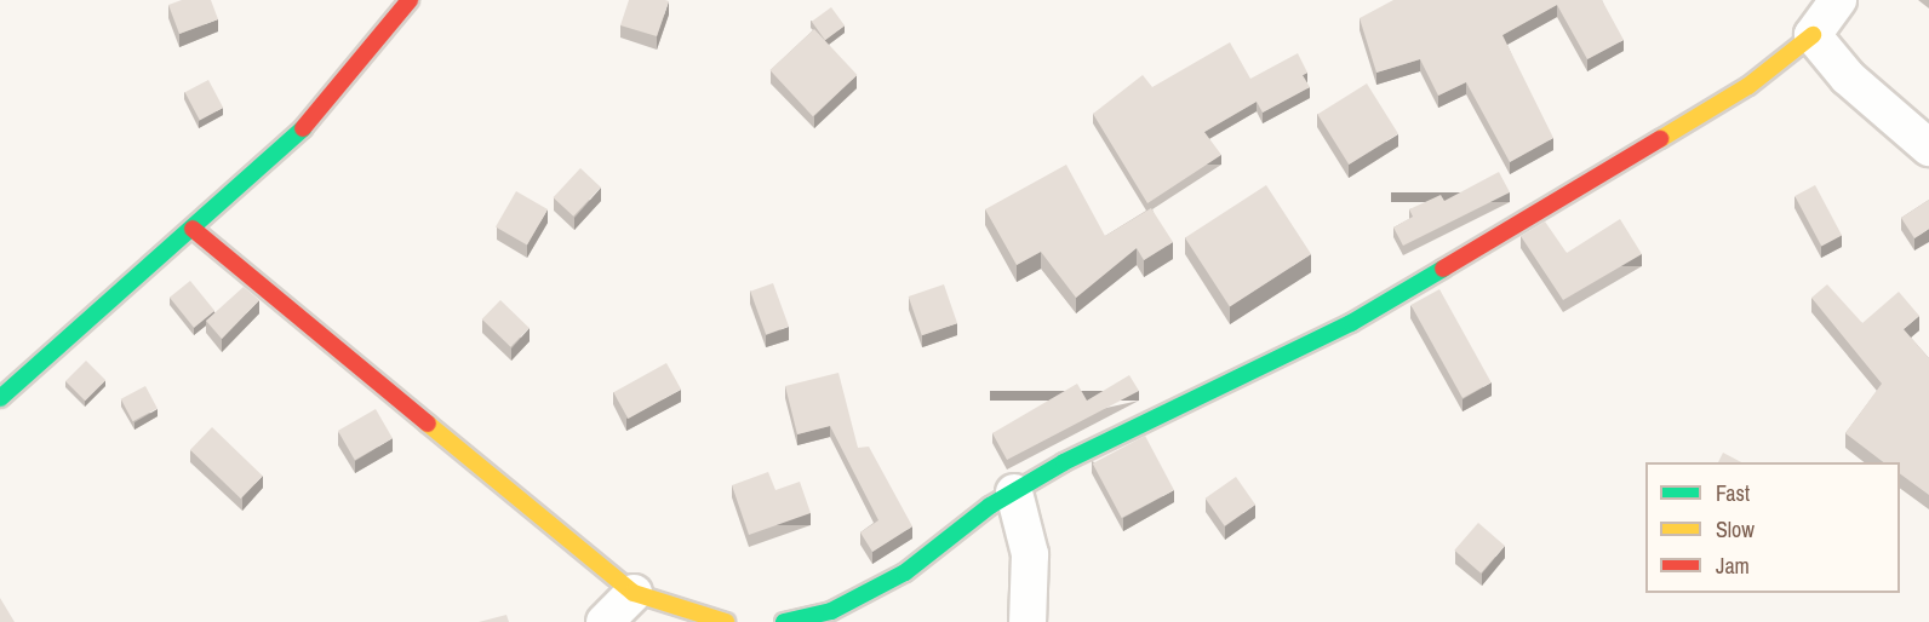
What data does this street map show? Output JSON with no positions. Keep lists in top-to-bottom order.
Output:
{
  "legend": ["Fast", "Slow", "Jam"]
}
